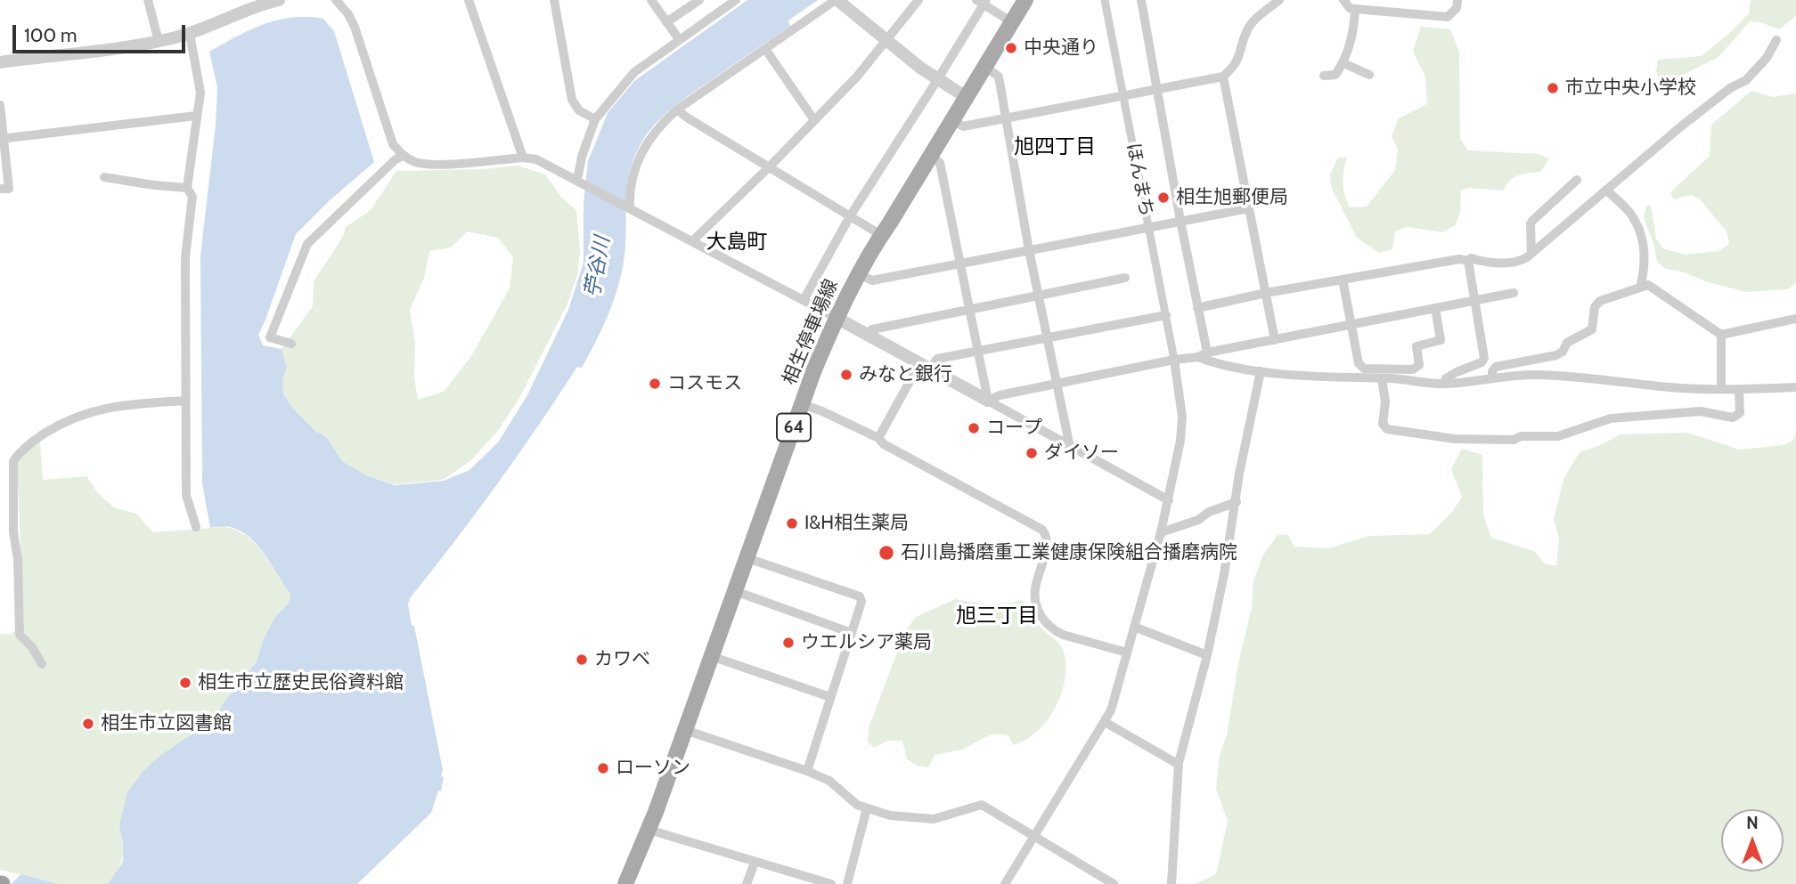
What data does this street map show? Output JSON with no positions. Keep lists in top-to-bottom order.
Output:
{
  "streets": {
    "main road": ["相生停車場線", "64"],
    "street": ["ほんまち"]
  },
  "districts": ["旭四丁目", "大島町", "旭三丁目"],
  "water": ["苧谷川"],
  "places": [
    "中央通り",
    "市立中央小学校",
    "相生旭郵便局",
    "みなと銀行",
    "コスモス",
    "コープ",
    "ダイソー",
    "I&H相生薬局",
    "石川島播磨重工業健康保険組合播磨病院",
    "ウエルシア薬局",
    "カワベ",
    "相生市立歴史民俗資料館",
    "相生市立図書館",
    "ローソン"
  ],
  "scale_bar": "100 m",
  "north": "top"
}
